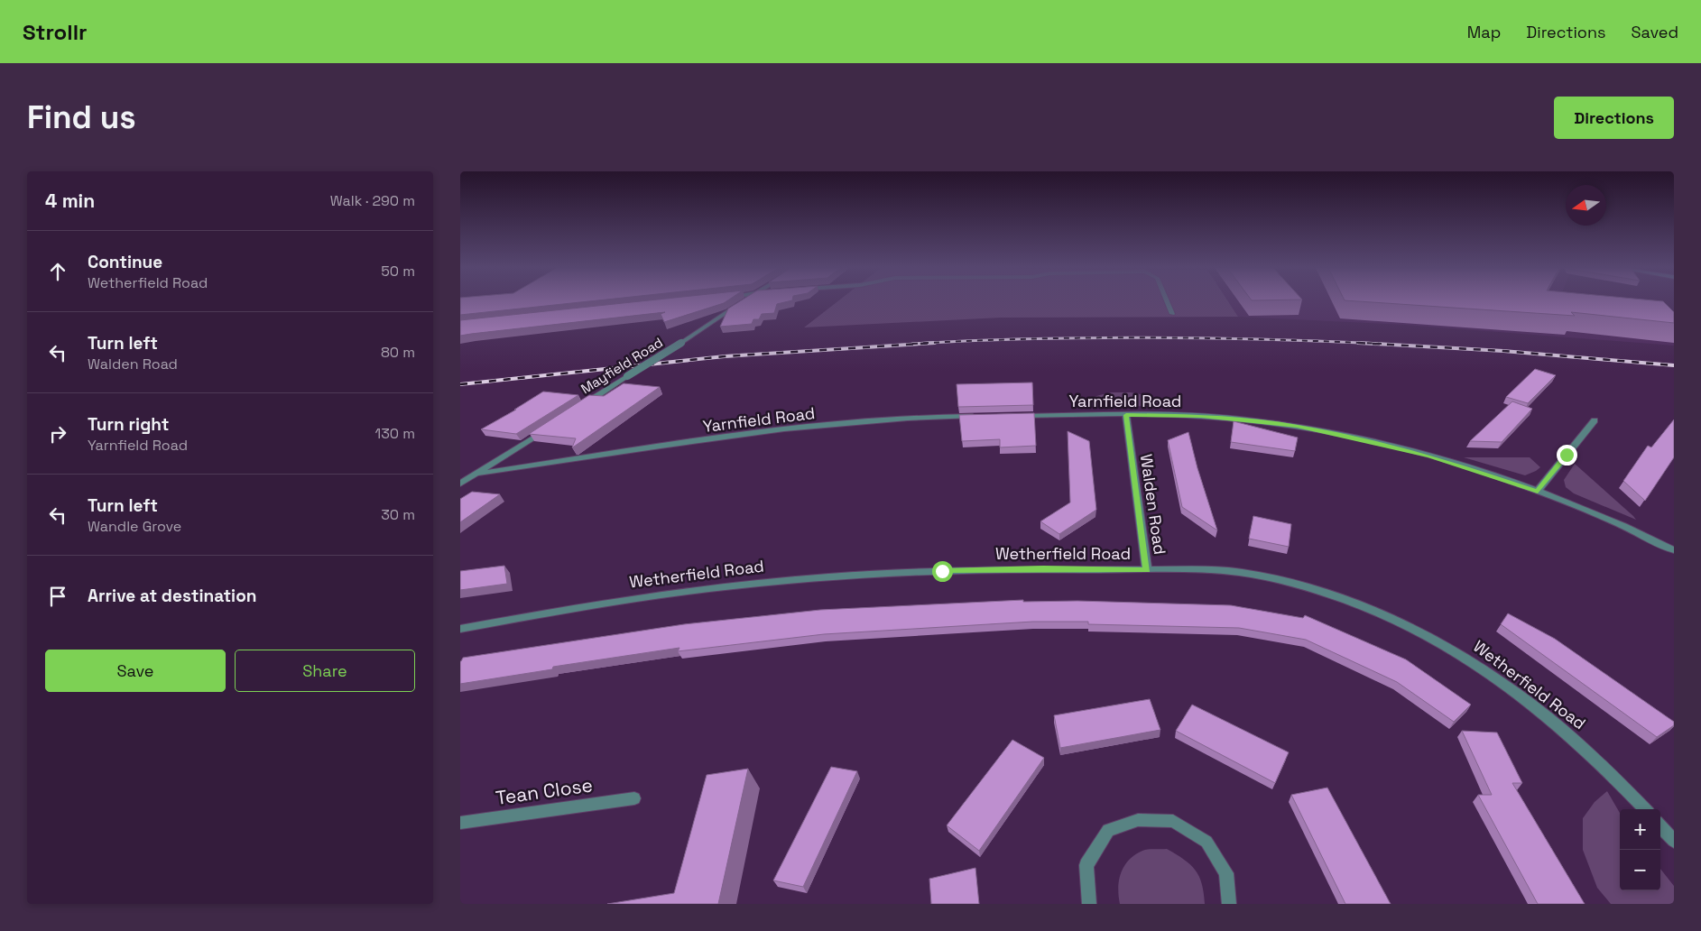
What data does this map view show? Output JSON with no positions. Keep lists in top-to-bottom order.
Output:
{
  "streets": {
    "street": [
      "Mayfield Road",
      "Yarnfield Road",
      "Walden Road",
      "Wetherfield Road",
      "Tean Close"
    ]
  },
  "crossings": [
    ["Yarnfield Road", "Walden Road"],
    ["Walden Road", "Wetherfield Road"]
  ],
  "north": "left",
  "page": {
    "header": "Strollr",
    "nav": ["Map", "Directions", "Saved"],
    "buttons": [
      "Directions",
      ["Save", "Share"]
    ],
    "title": "Find us",
    "heading": ["4 min", "Walk · 290 m"],
    "list": [
      ["Continue", "Wetherfield Road", "50 m"],
      ["Turn left", "Walden Road", "80 m"],
      ["Turn right", "Yarnfield Road", "130 m"],
      ["Turn left", "Wandle Grove", "30 m"],
      "Arrive at destination"
    ],
    "map_buttons": ["+", "−"]
  }
}
